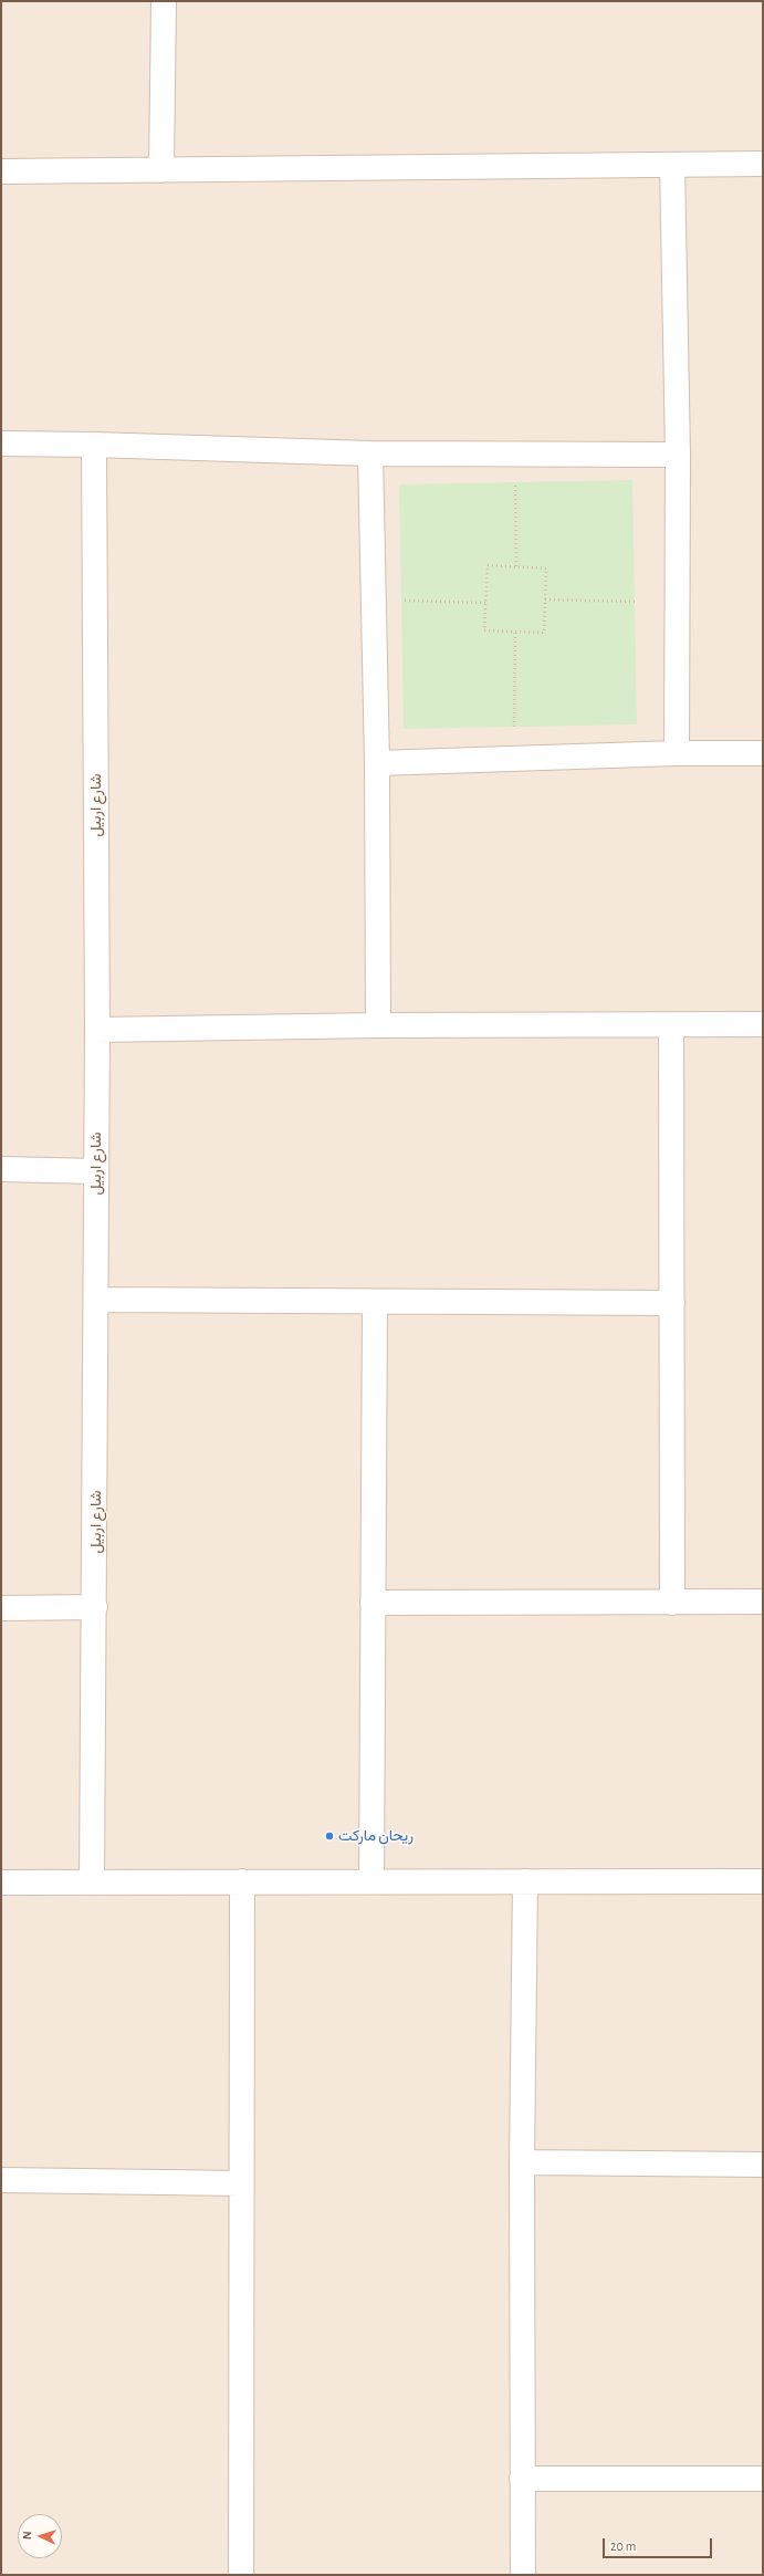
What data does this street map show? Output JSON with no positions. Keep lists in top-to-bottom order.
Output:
{
  "streets": {
    "street": ["شارع اربيل"]
  },
  "places": ["ريحان ماركت"],
  "scale_bar": "20 m",
  "north": "left"
}
